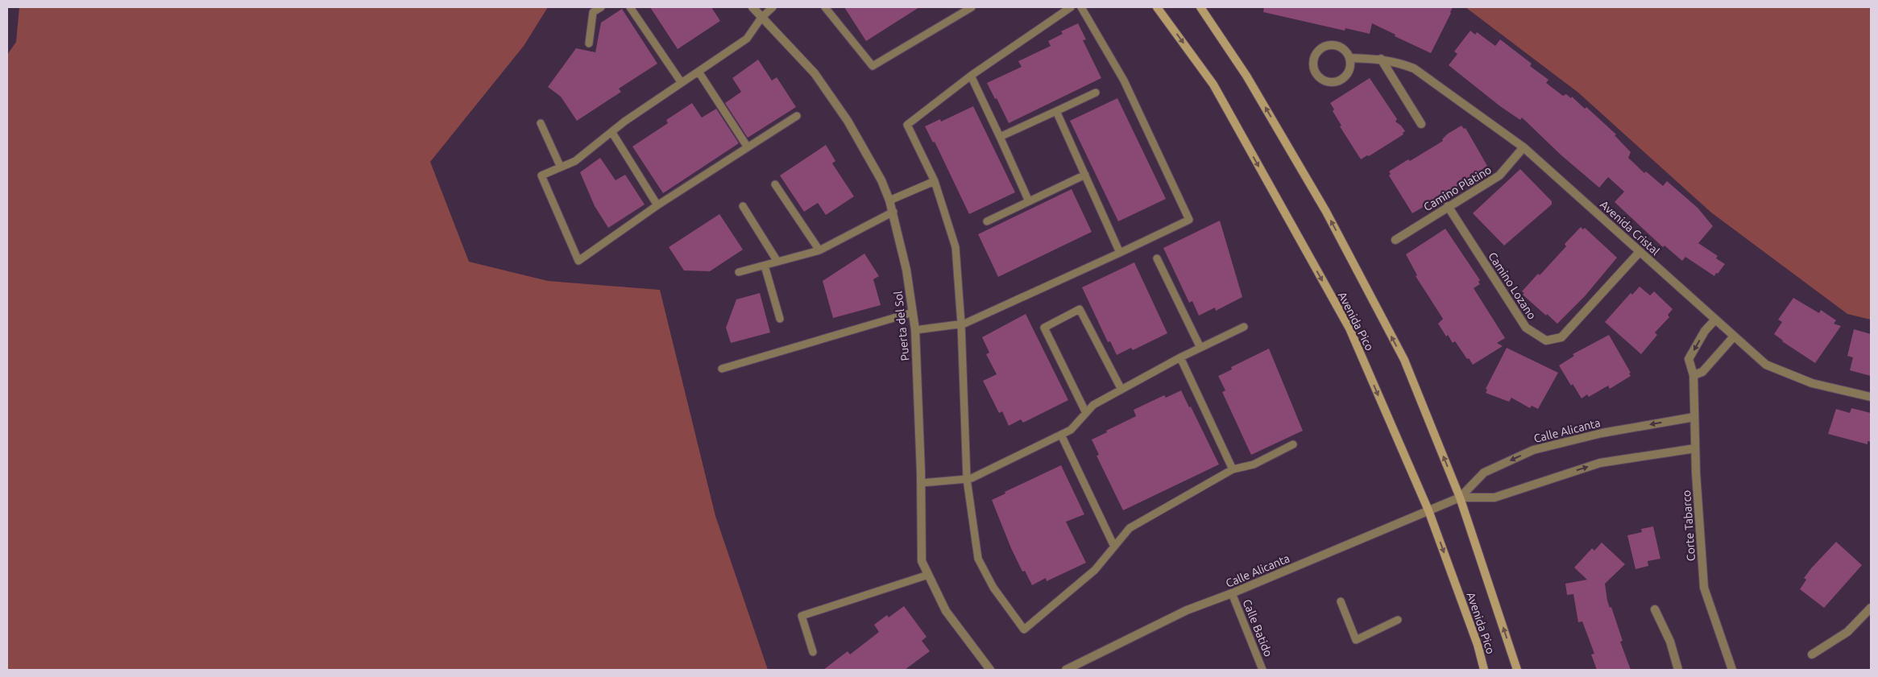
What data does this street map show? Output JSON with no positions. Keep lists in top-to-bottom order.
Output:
{
  "streets": {
    "main road": ["Avenida Pico"],
    "street": [
      "Camino Platino",
      "Avenida Cristal",
      "Camino Lozano",
      "Puerta del Sol",
      "Calle Alicanta",
      "Corte Tabarco"
    ],
    "lane": ["Calle Batido"]
  },
  "crossings": [
    ["Camino Platino", "Avenida Cristal"],
    ["Camino Platino", "Camino Lozano"],
    ["Avenida Cristal", "Camino Lozano"],
    ["Avenida Cristal", "Corte Tabarco"],
    ["Avenida Pico", "Calle Alicanta"],
    ["Calle Alicanta", "Corte Tabarco"],
    ["Calle Alicanta", "Calle Batido"]
  ]
}
